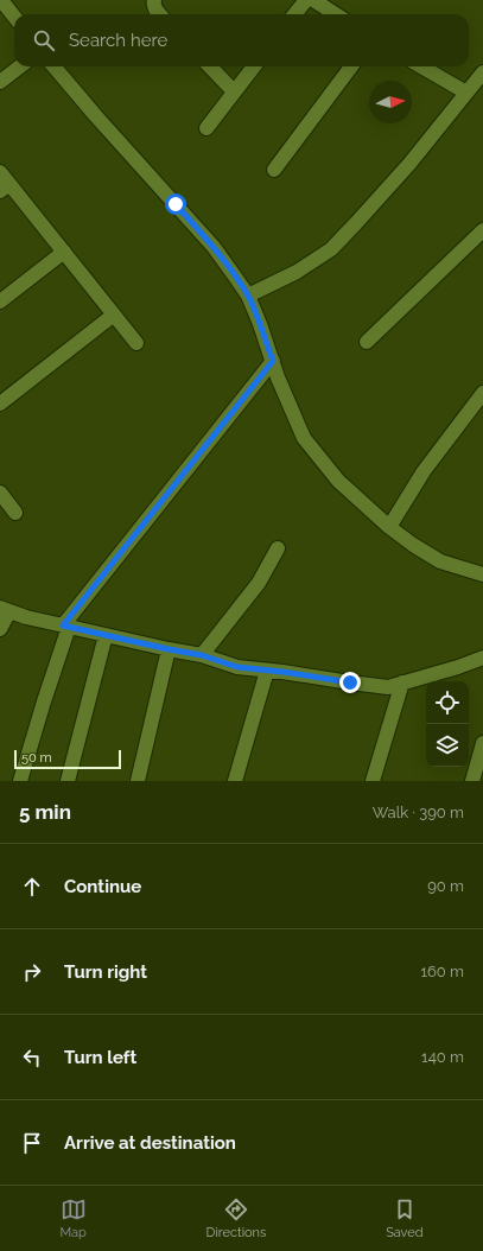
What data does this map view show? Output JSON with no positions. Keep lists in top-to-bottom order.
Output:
{
  "scale_bar": "50 m",
  "north": "right",
  "page": {
    "search": "Search here",
    "scale": "50 m",
    "heading": ["5 min", "Walk · 390 m"],
    "list": [
      ["Continue", "90 m"],
      ["Turn right", "160 m"],
      ["Turn left", "140 m"],
      "Arrive at destination"
    ],
    "nav": ["Map", "Directions", "Saved"]
  }
}
